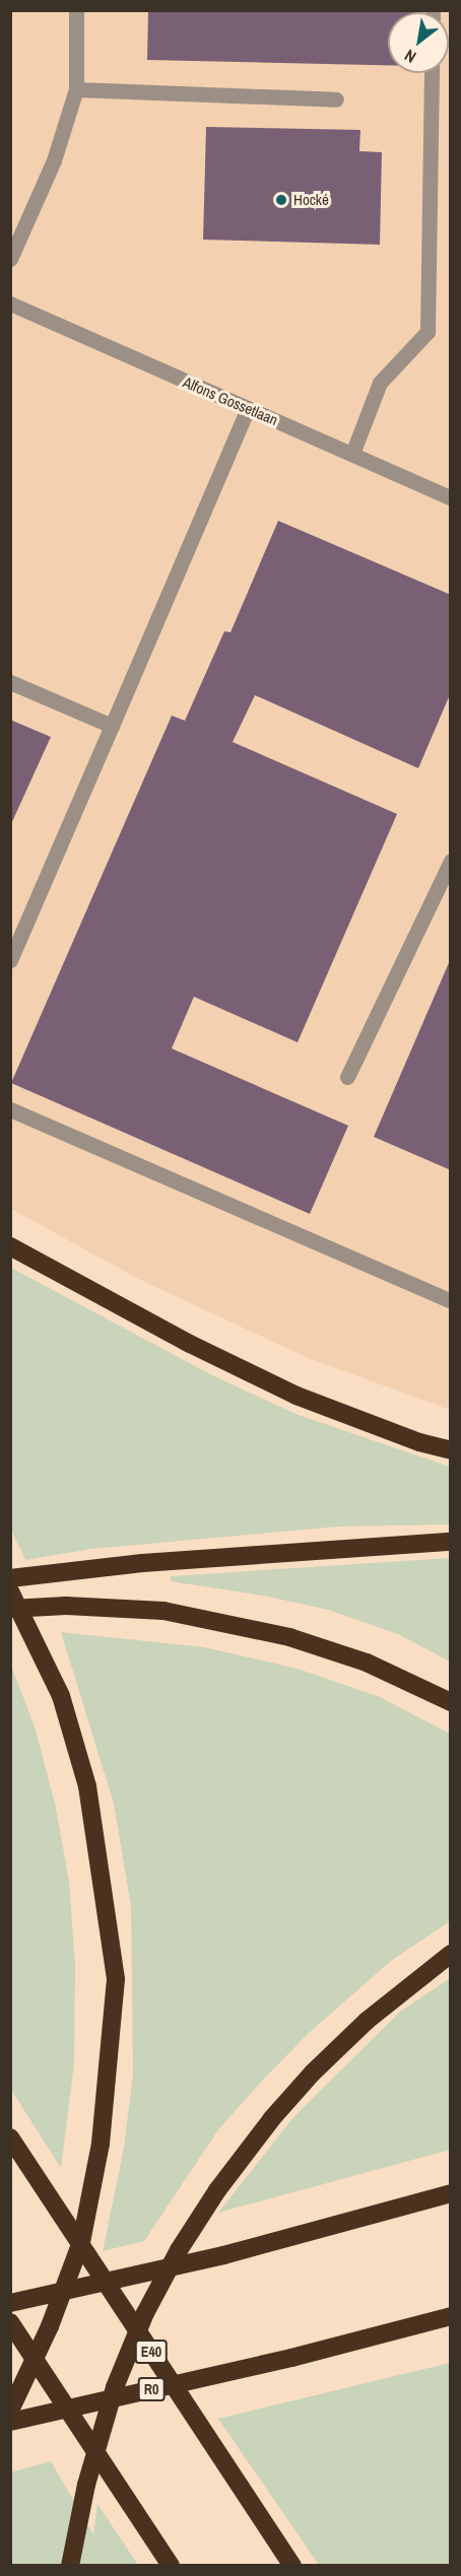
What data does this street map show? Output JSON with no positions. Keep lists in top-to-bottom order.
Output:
{
  "streets": {
    "highway": ["E40", "R0"],
    "street": ["Alfons Gossetlaan"]
  },
  "places": ["Hocké"],
  "north": "bottom left"
}
